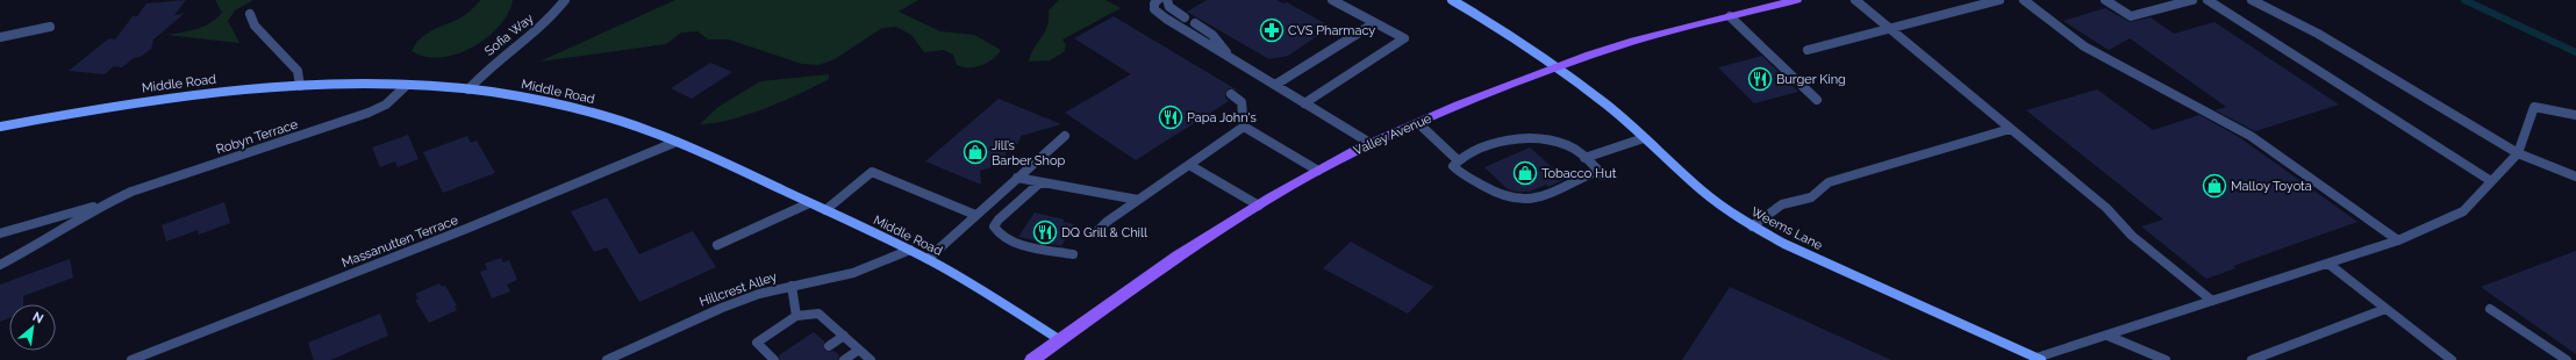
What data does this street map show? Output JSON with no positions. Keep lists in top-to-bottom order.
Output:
{
  "streets": {
    "main road": ["Middle Road", "Valley Avenue", "Weems Lane"],
    "street": [
      "Sofia Way",
      "Robyn Terrace",
      "Massanutten Terrace",
      "Hillcrest Alley"
    ]
  },
  "crossings": [
    ["Sofia Way", "Middle Road"],
    ["Middle Road", "Valley Avenue"],
    ["Middle Road", "Robyn Terrace"],
    ["Middle Road", "Massanutten Terrace"],
    ["Middle Road", "Hillcrest Alley"],
    ["Valley Avenue", "Weems Lane"]
  ],
  "places": {
    "pharmacy": ["CVS Pharmacy"],
    "restaurant": ["Burger King", "Papa John's", "DQ Grill & Chill"],
    "shop": ["Jill’s Barber Shop", "Tobacco Hut", "Malloy Toyota"]
  },
  "north": "top right"
}
